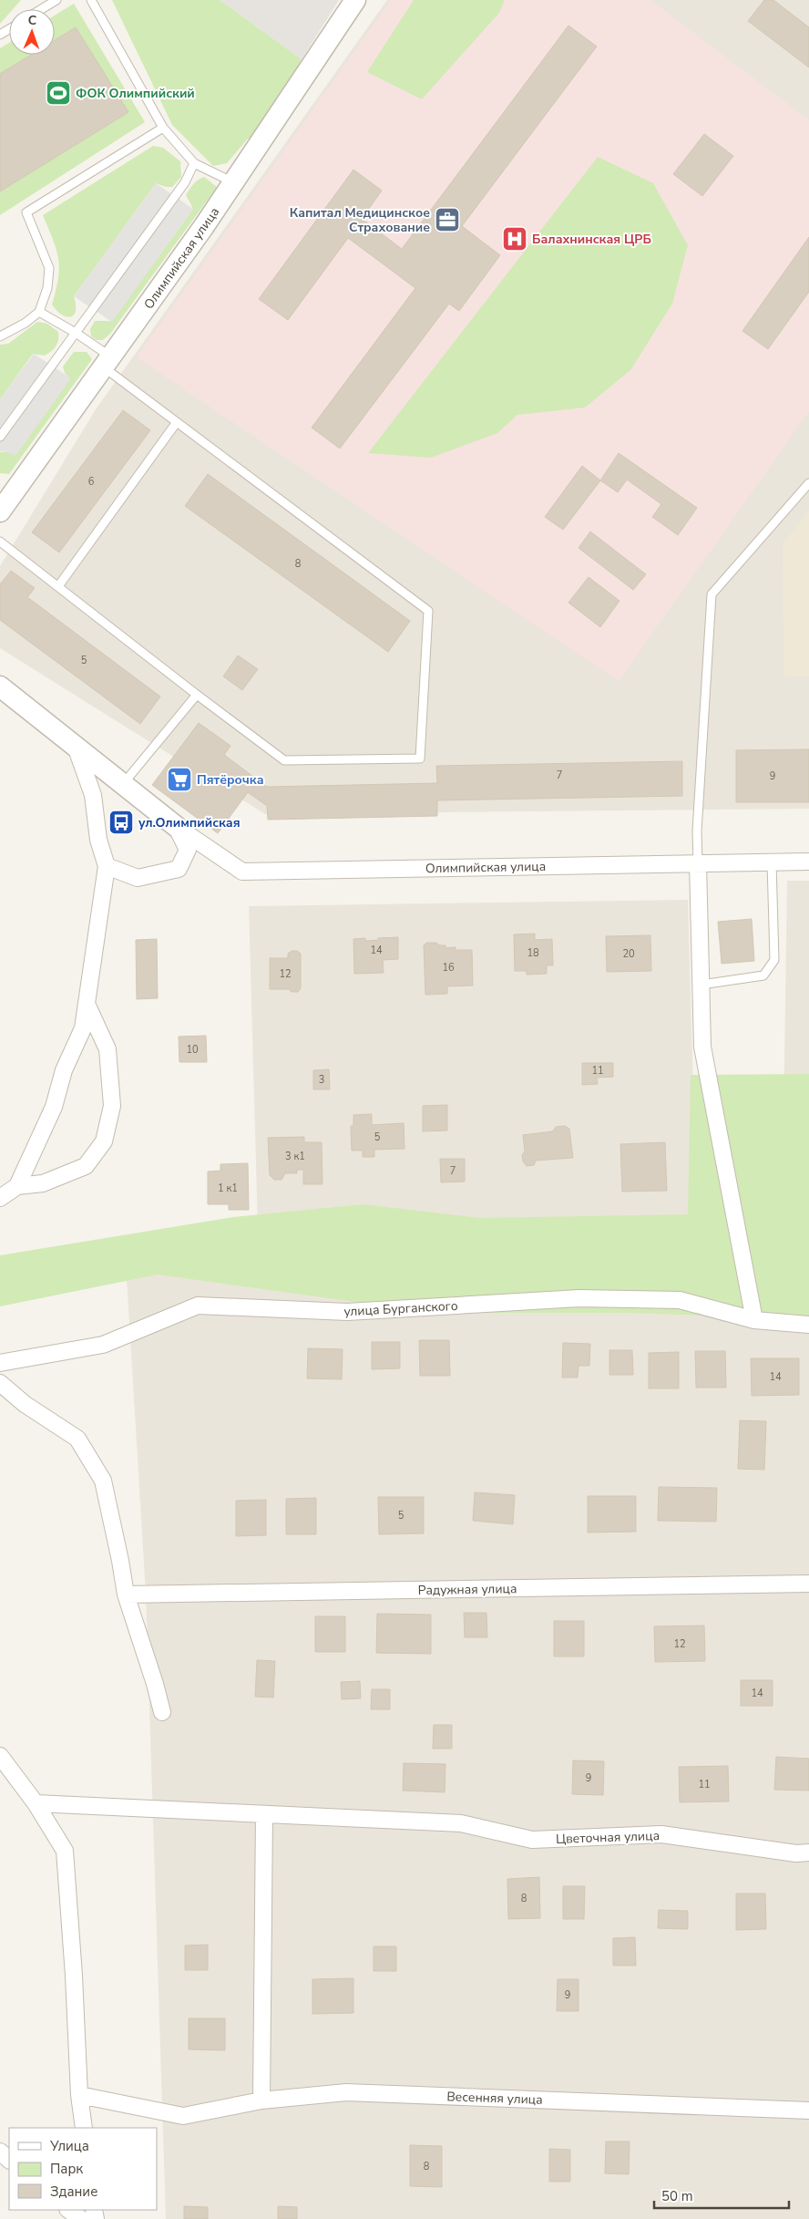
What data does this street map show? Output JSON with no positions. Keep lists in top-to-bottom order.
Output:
{
  "streets": {
    "street": [
      "Олимпийская улица",
      "улица Бурганского",
      "Радужная улица",
      "Цветочная улица",
      "Весенняя улица"
    ]
  },
  "places": {
    "sports": ["ФОК Олимпийский"],
    "office": ["Капитал Медицинское Страхование"],
    "hospital": ["Балахнинская ЦРБ"],
    "supermarket": ["Пятёрочка"],
    "bus stop": ["ул.Олимпийская"]
  },
  "house_numbers": [
    "6",
    "8",
    "5",
    "7",
    "9",
    "14",
    "18",
    "20",
    "16",
    "12",
    "10",
    "11",
    "3",
    "5",
    "3 к1",
    "7",
    "1 к1",
    "14",
    "5",
    "12",
    "14",
    "9",
    "11",
    "8",
    "9",
    "8"
  ],
  "legend": ["Улица", "Парк", "Здание"],
  "scale_bar": "50 m",
  "north": "top"
}
